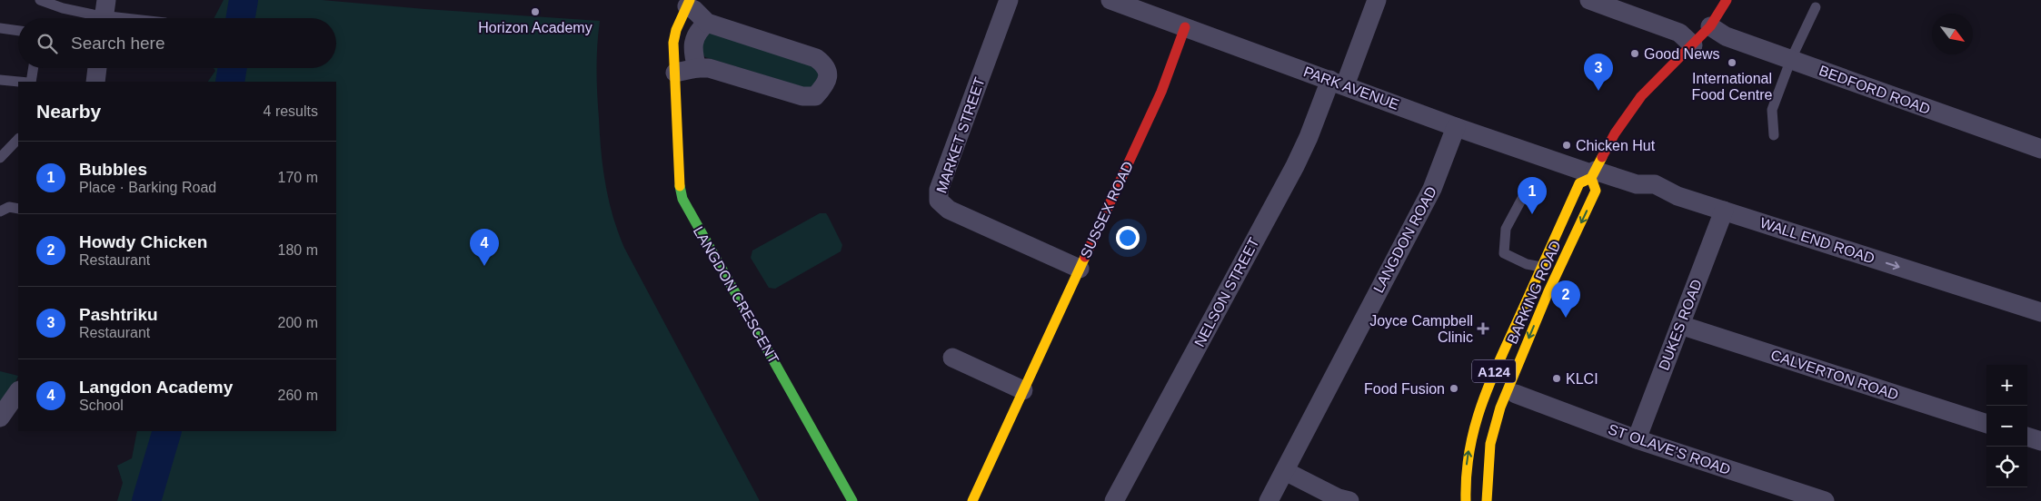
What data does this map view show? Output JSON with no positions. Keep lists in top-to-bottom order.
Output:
{
  "streets": {
    "street": [
      "PARK AVENUE",
      "BEDFORD ROAD",
      "MARKET STREET",
      "SUSSEX ROAD",
      "LANGDON ROAD",
      "WALL END ROAD",
      "NELSON STREET",
      "BARKING ROAD",
      "LANGDON CRESCENT",
      "DUKES ROAD",
      "A124",
      "CALVERTON ROAD",
      "ST OLAVE'S ROAD"
    ]
  },
  "crossings": [
    ["PARK AVENUE", "SUSSEX ROAD"],
    ["PARK AVENUE", "LANGDON ROAD"],
    ["PARK AVENUE", "WALL END ROAD"],
    ["PARK AVENUE", "NELSON STREET"],
    ["PARK AVENUE", "BARKING ROAD"],
    ["BEDFORD ROAD", "BARKING ROAD"],
    ["MARKET STREET", "SUSSEX ROAD"],
    ["WALL END ROAD", "BARKING ROAD"],
    ["WALL END ROAD", "DUKES ROAD"],
    ["BARKING ROAD", "ST OLAVE'S ROAD"],
    ["DUKES ROAD", "CALVERTON ROAD"],
    ["DUKES ROAD", "ST OLAVE'S ROAD"]
  ],
  "one_way": ["WALL END ROAD"],
  "places": {
    "other": [
      "Horizon Academy",
      "Good News",
      "International Food Centre",
      "Chicken Hut",
      "KLCI",
      "Food Fusion"
    ],
    "health": ["Joyce Campbell Clinic"]
  },
  "north": "bottom right",
  "page": {
    "search": "Search here",
    "pins": [
      "3",
      "1",
      "4",
      "2"
    ],
    "heading": ["Nearby", "4 results"],
    "list": [
      {
        "mark": "1",
        "name": "Bubbles",
        "note": "Place · Barking Road",
        "value": "170 m"
      },
      {
        "mark": "2",
        "name": "Howdy Chicken",
        "note": "Restaurant",
        "value": "180 m"
      },
      {
        "mark": "3",
        "name": "Pashtriku",
        "note": "Restaurant",
        "value": "200 m"
      },
      {
        "mark": "4",
        "name": "Langdon Academy",
        "note": "School",
        "value": "260 m"
      }
    ],
    "map_buttons": ["+", "−"]
  }
}
